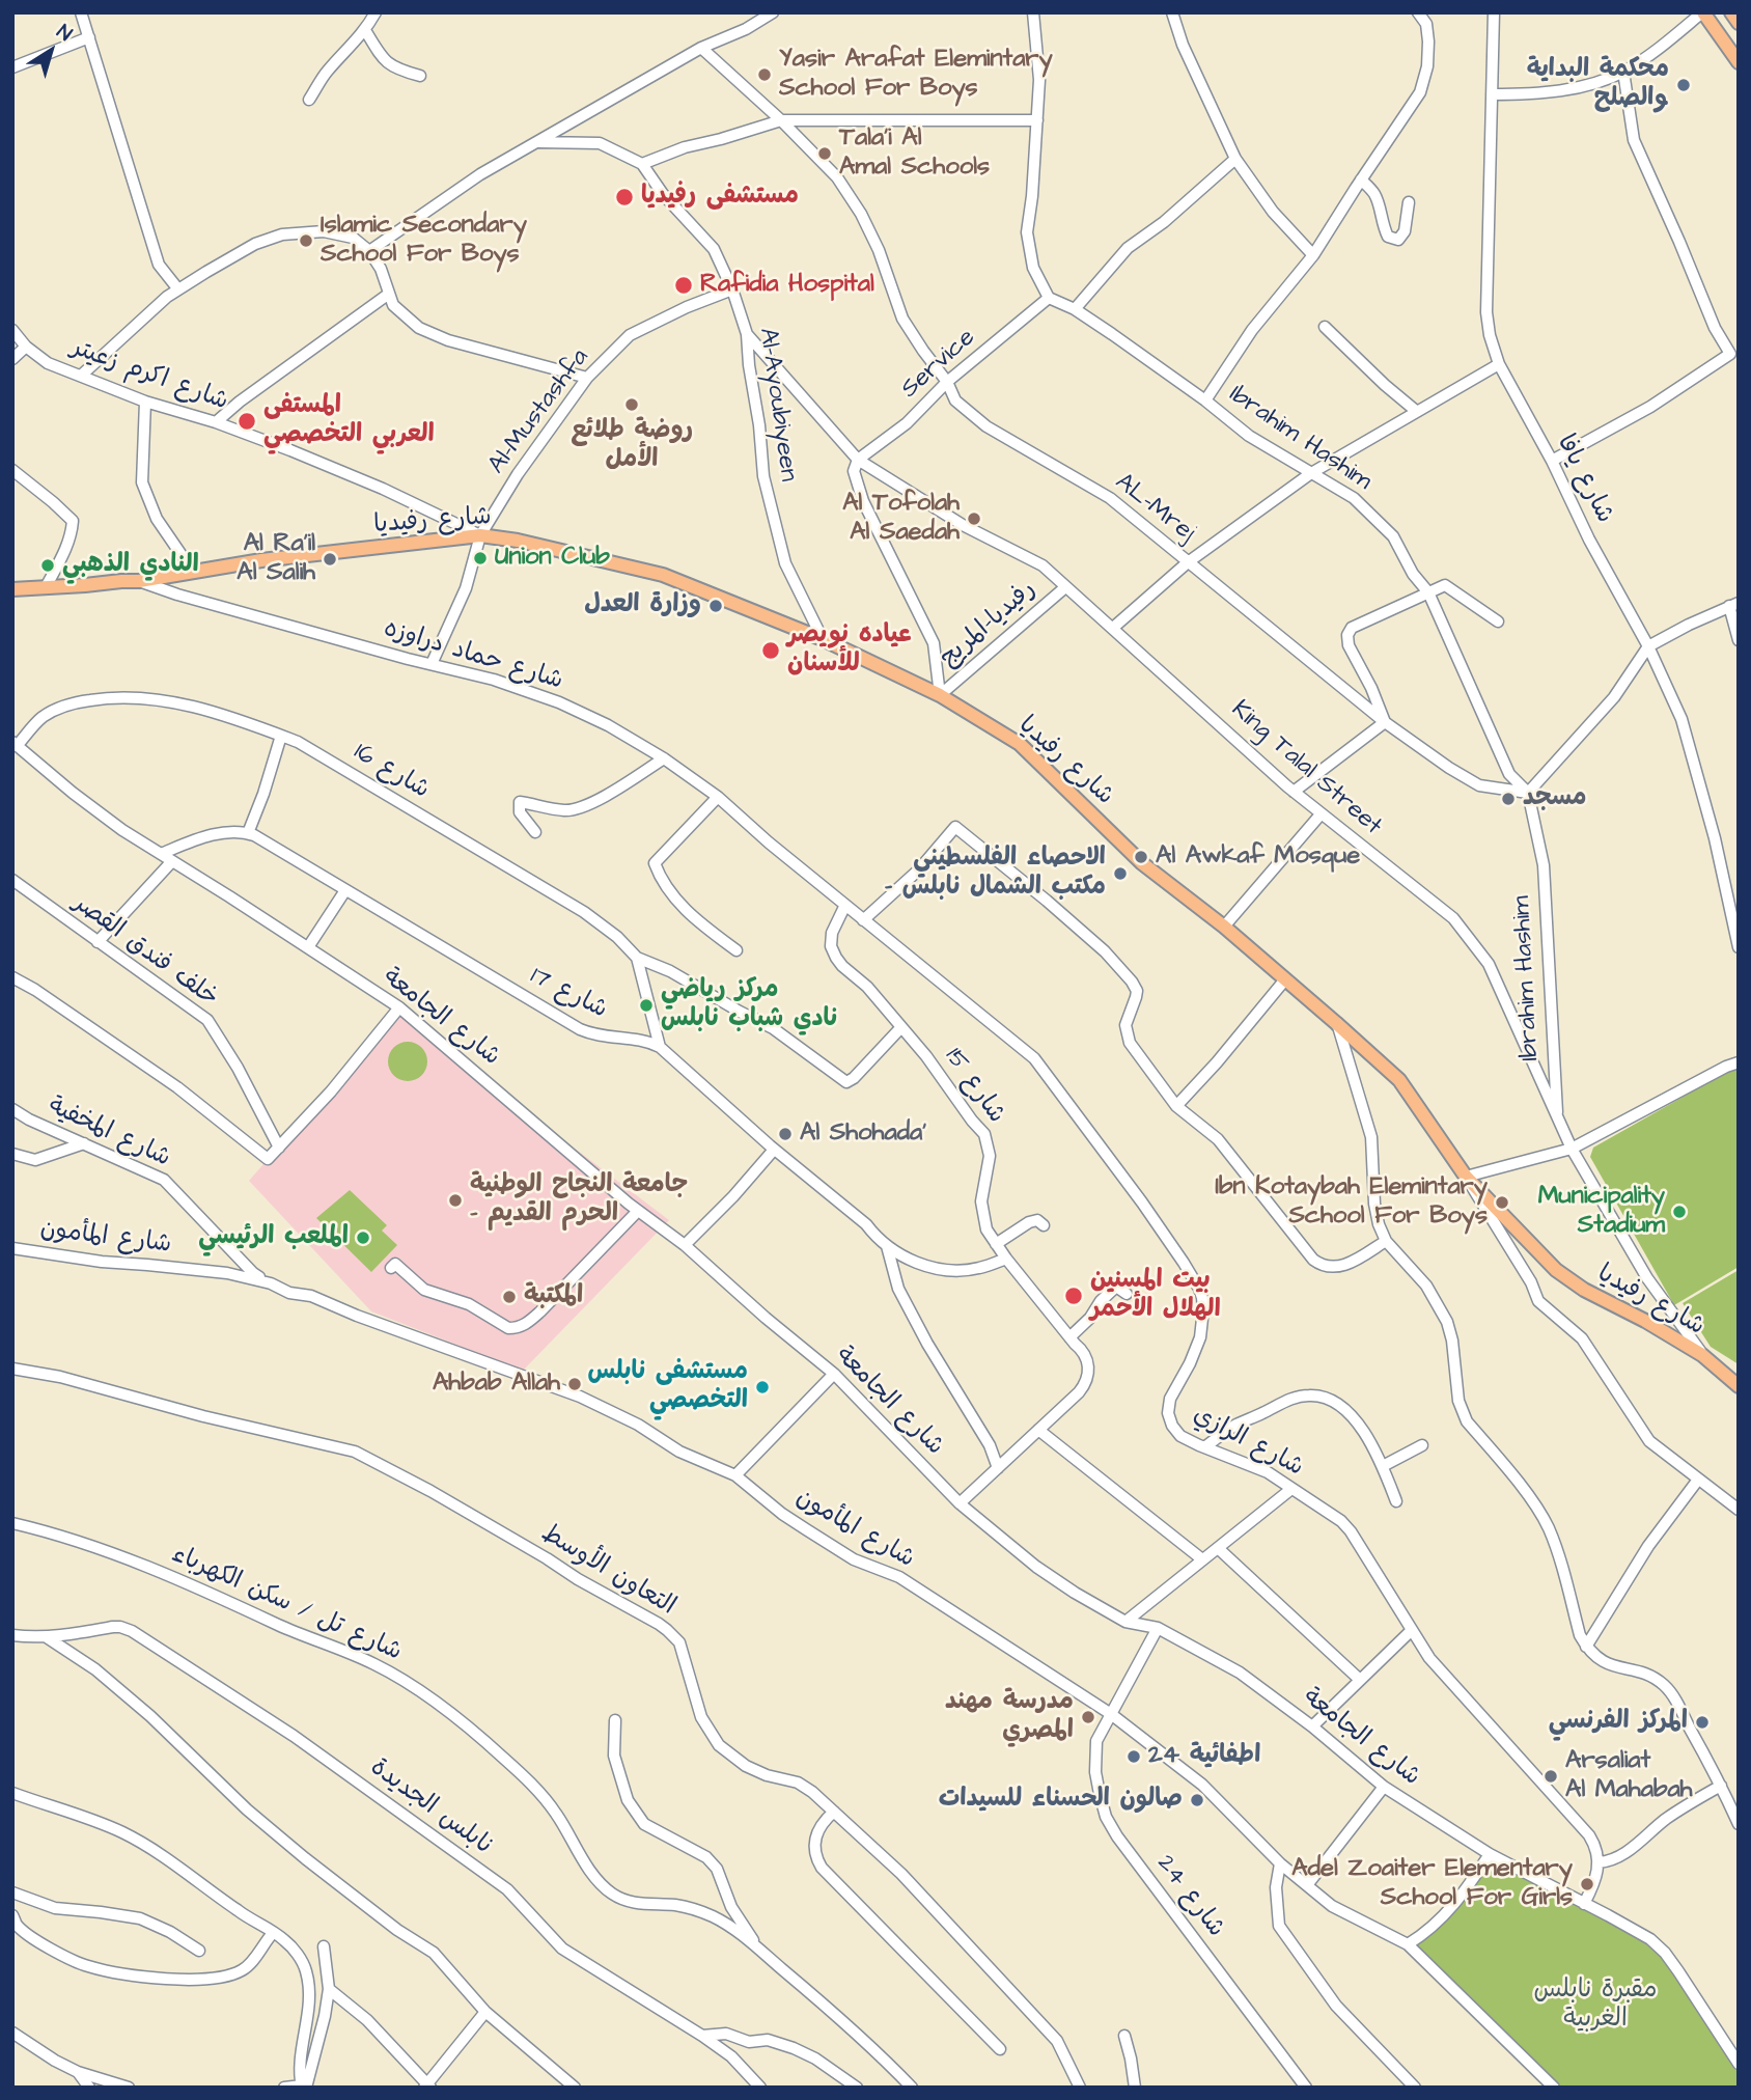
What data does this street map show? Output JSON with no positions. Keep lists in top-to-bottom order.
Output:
{
  "streets": {
    "main road": ["شارع رفيديا"],
    "street": [
      "Service",
      "شارع اكرم زعيتر",
      "Al-Ayoubiyeen",
      "Al-Mustashfa",
      "Ibrahim Hashim",
      "شارع يافا",
      "AL-Mrej",
      "رفيديا-المريج",
      "شارع حماد دراوزه",
      "King Talal Street",
      "شارع 16",
      "خلف فندق القصر",
      "شارع 17",
      "شارع الجامعة",
      "شارع 15",
      "شارع المخفية",
      "شارع المأمون",
      "شارع الرازي",
      "التعاون الأوسط",
      "شارع تل / سكن الكهرباء",
      "نابلس الجديدة",
      "شارع 24"
    ]
  },
  "crossings": [
    ["Service", "Ibrahim Hashim"],
    ["Service", "AL-Mrej"],
    ["Service", "King Talal Street"],
    ["شارع اكرم زعيتر", "Al-Mustashfa"],
    ["شارع اكرم زعيتر", "شارع رفيديا"],
    ["Al-Ayoubiyeen", "Al-Mustashfa"],
    ["Al-Ayoubiyeen", "شارع رفيديا"],
    ["Al-Ayoubiyeen", "King Talal Street"],
    ["Al-Mustashfa", "شارع رفيديا"],
    ["Al-Mustashfa", "شارع حماد دراوزه"],
    ["Ibrahim Hashim", "AL-Mrej"],
    ["Ibrahim Hashim", "King Talal Street"],
    ["شارع رفيديا", "رفيديا-المريج"],
    ["شارع رفيديا", "شارع حماد دراوزه"],
    ["شارع رفيديا", "King Talal Street"],
    ["رفيديا-المريج", "King Talal Street"],
    ["شارع حماد دراوزه", "شارع 15"],
    ["شارع حماد دراوزه", "شارع الرازي"],
    ["شارع 16", "شارع الجامعة"],
    ["شارع 17", "شارع 15"],
    ["شارع الجامعة", "شارع 15"],
    ["شارع الجامعة", "شارع 24"],
    ["شارع المخفية", "شارع المأمون"],
    ["شارع المأمون", "شارع 24"]
  ],
  "parks": ["مقبرة نابلس الغربية"],
  "places": [
    "Yasir Arafat Elemintary School For Boys",
    "محكمة البداية والصلح",
    "Tala'i Al Amal Schools",
    "مستشفى رفيديا",
    "Islamic Secondary School For Boys",
    "Rafidia Hospital",
    "روضة طلائع الأمل",
    "المستفى العربي التخصصي",
    "Al Tofolah Al Saedah",
    "Union Club",
    "Al Ra'il Al Salih",
    "النادي الذهبي",
    "وزارة العدل",
    "عياده نويصر للأسنان",
    "مسجد",
    "Al Awkaf Mosque",
    "الاحصاء الفلسطيني - مكتب الشمال نابلس",
    "مركز رياضي نادي شباب نابلس",
    "Al Shohada'",
    "جامعة النجاح الوطنية - الحرم القديم",
    "Ibn Kotaybah Elemintary School For Boys",
    "Municipality Stadium",
    "الملعب الرئيسي",
    "بيت المسنين الهلال الأحمر",
    "المكتبة",
    "Ahbab Allah",
    "مستشفى نابلس التخصصي",
    "مدرسة مهند المصري",
    "المركز الفرنسي",
    "اطفائية 24",
    "Arsaliat Al Mahabah",
    "صالون الحسناء للسيدات",
    "Adel Zoaiter Elementary School For Girls"
  ],
  "north": "top right"
}
